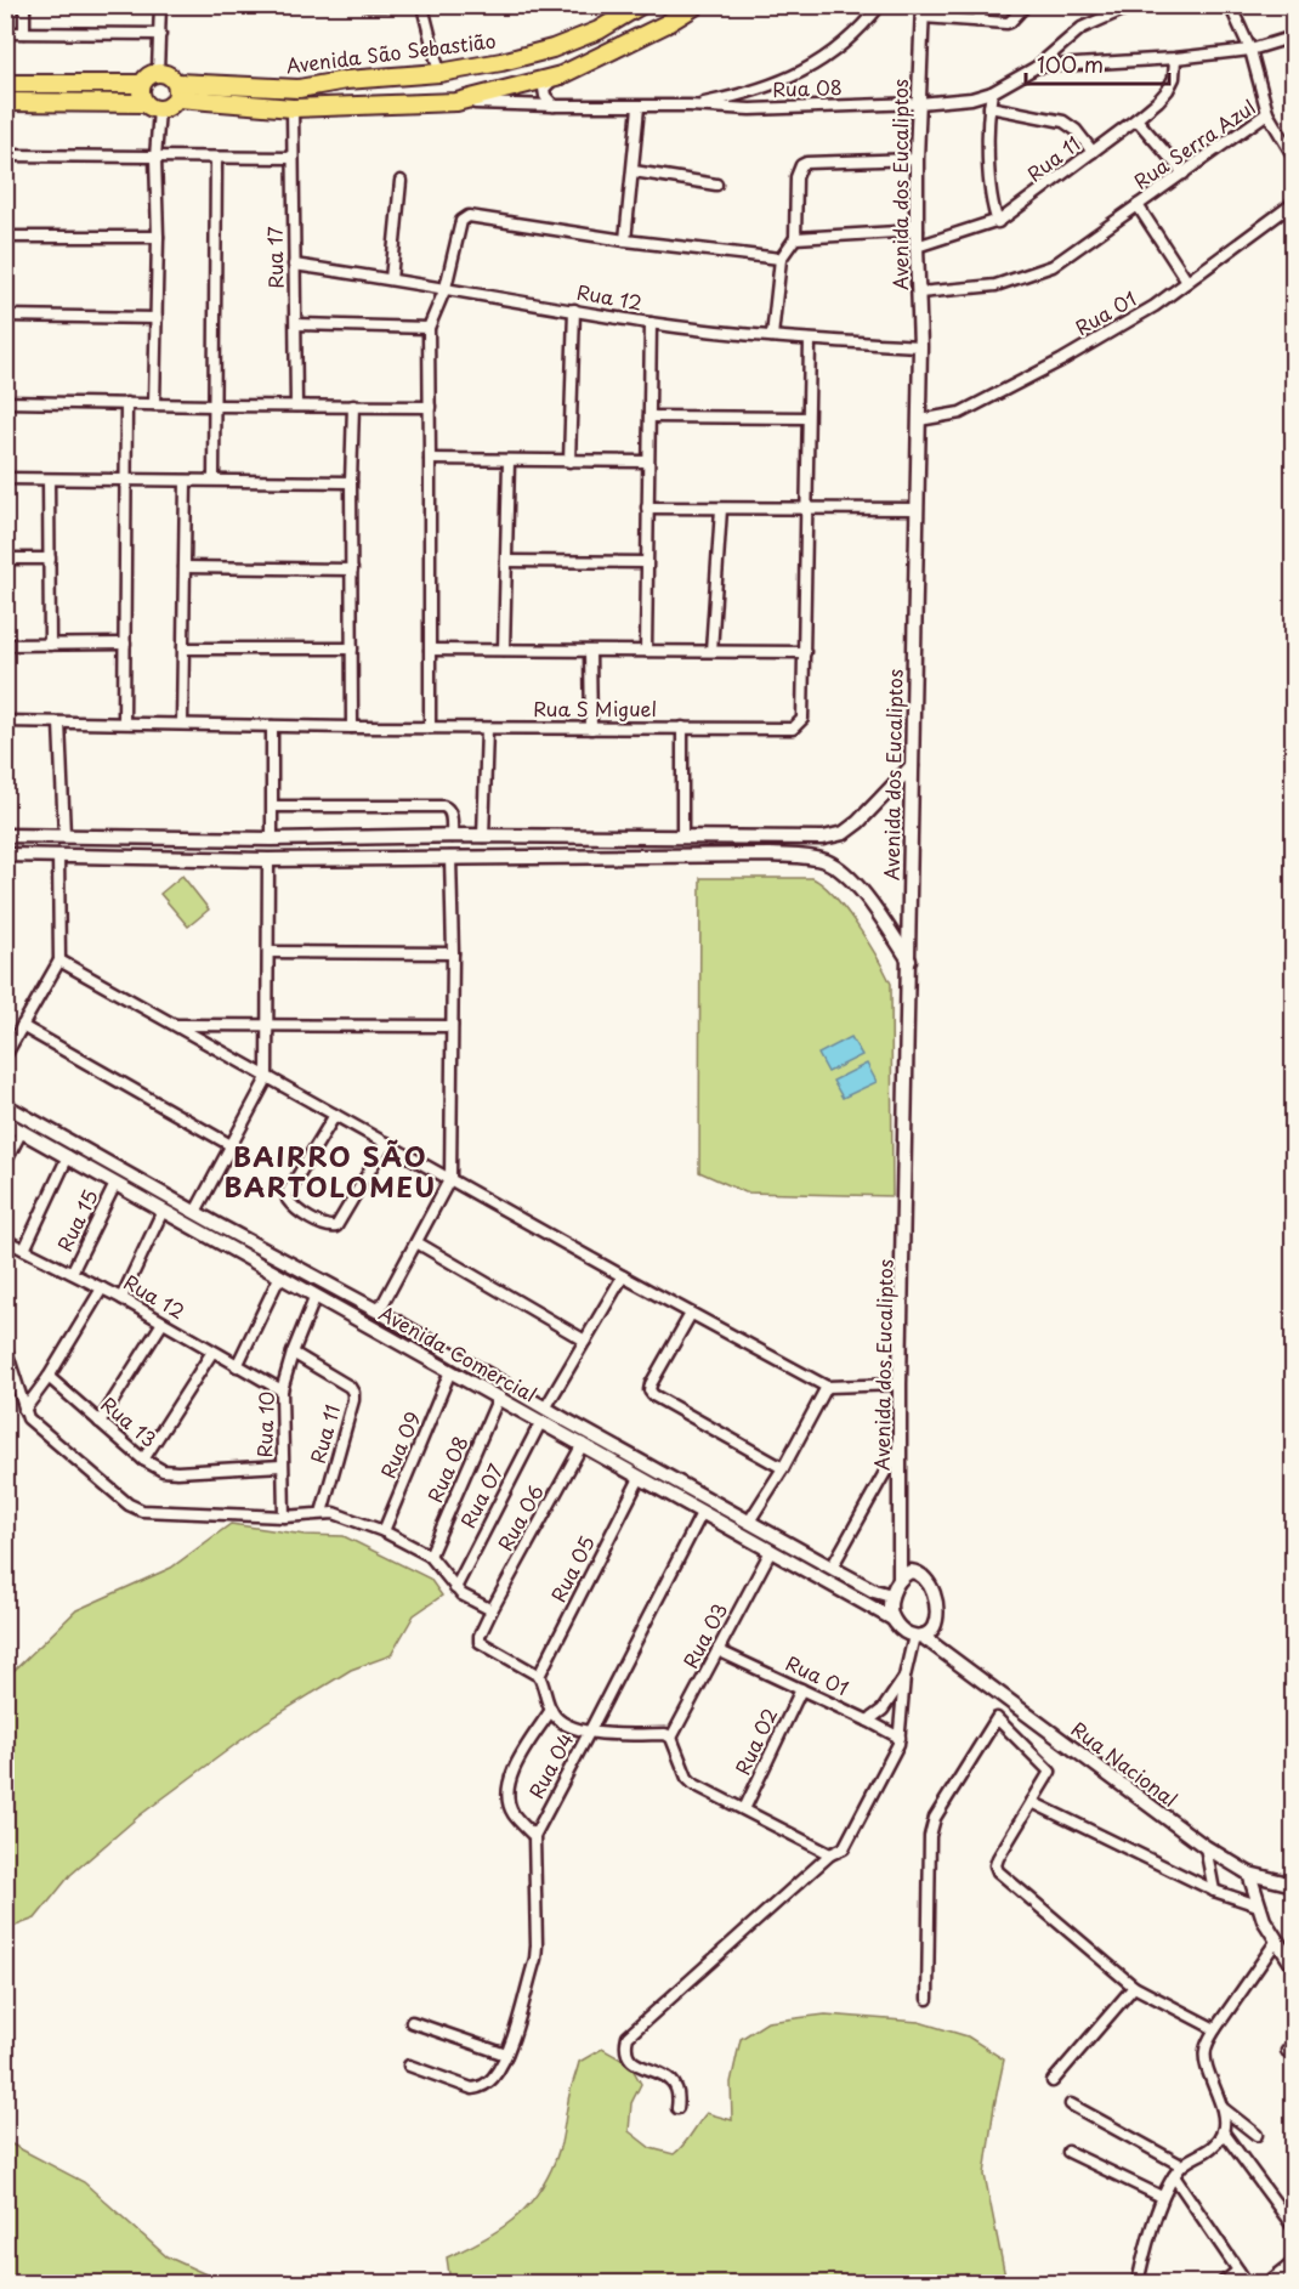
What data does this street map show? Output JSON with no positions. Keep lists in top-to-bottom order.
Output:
{
  "streets": {
    "main road": ["Avenida São Sebastião"],
    "street": [
      "Rua 08",
      "Rua Serra Azul",
      "Rua 11",
      "Avenida dos Eucaliptos",
      "Rua 17",
      "Rua 12",
      "Rua 01",
      "Rua S Miguel",
      "Rua 15",
      "Avenida Comercial",
      "Rua 13",
      "Rua 10",
      "Rua 09",
      "Rua 07",
      "Rua 06",
      "Rua 05",
      "Rua 03",
      "Rua 02",
      "Rua Nacional",
      "Rua 04"
    ]
  },
  "crossings": [
    ["Rua 08", "Avenida dos Eucaliptos"],
    ["Rua 08", "Avenida Comercial"],
    ["Rua Serra Azul", "Avenida dos Eucaliptos"],
    ["Rua Serra Azul", "Rua 01"],
    ["Rua 11", "Avenida dos Eucaliptos"],
    ["Rua 11", "Rua 10"],
    ["Avenida dos Eucaliptos", "Rua 12"],
    ["Avenida dos Eucaliptos", "Rua 01"],
    ["Avenida dos Eucaliptos", "Avenida Comercial"],
    ["Avenida dos Eucaliptos", "Rua Nacional"],
    ["Rua 17", "Rua 12"],
    ["Rua 12", "Rua S Miguel"],
    ["Rua 12", "Rua 15"],
    ["Rua 12", "Rua 10"],
    ["Rua 01", "Rua 03"],
    ["Rua 01", "Rua 02"],
    ["Rua 15", "Avenida Comercial"],
    ["Avenida Comercial", "Rua 10"],
    ["Avenida Comercial", "Rua 09"],
    ["Avenida Comercial", "Rua 07"],
    ["Avenida Comercial", "Rua 06"],
    ["Avenida Comercial", "Rua 05"],
    ["Avenida Comercial", "Rua 03"],
    ["Avenida Comercial", "Rua Nacional"],
    ["Avenida Comercial", "Rua 04"],
    ["Rua 13", "Rua 10"],
    ["Rua 06", "Rua 05"]
  ],
  "districts": ["BAIRRO SÃO BARTOLOMEU"],
  "scale_bar": "100 m"
}
